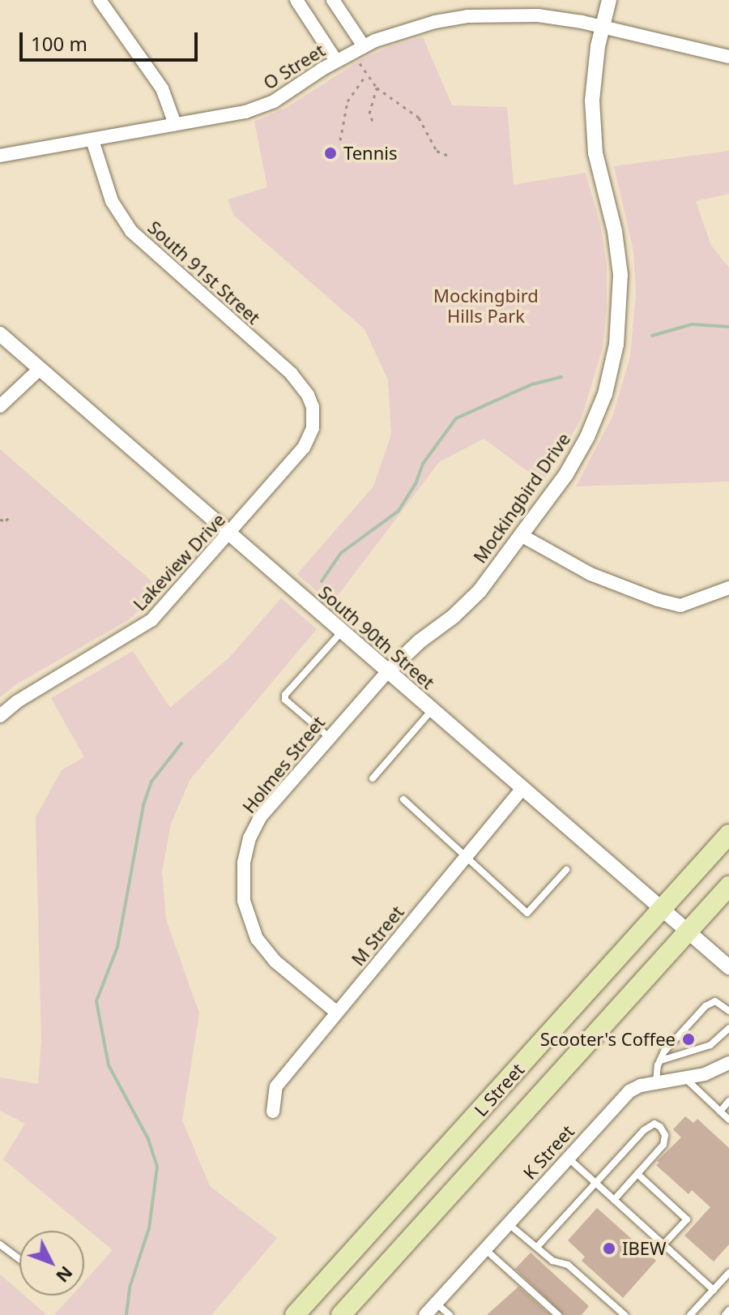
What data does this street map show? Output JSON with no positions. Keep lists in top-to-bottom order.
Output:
{
  "streets": {
    "main road": ["L Street"],
    "street": [
      "O Street",
      "South 91st Street",
      "Mockingbird Drive",
      "Lakeview Drive",
      "South 90th Street",
      "Holmes Street",
      "M Street",
      "K Street"
    ]
  },
  "crossings": [
    ["O Street", "South 91st Street"],
    ["O Street", "Mockingbird Drive"],
    ["South 91st Street", "Lakeview Drive"],
    ["Mockingbird Drive", "South 90th Street"],
    ["Mockingbird Drive", "Holmes Street"],
    ["Lakeview Drive", "South 90th Street"],
    ["South 90th Street", "Holmes Street"],
    ["South 90th Street", "M Street"],
    ["South 90th Street", "L Street"],
    ["Holmes Street", "M Street"]
  ],
  "parks": ["Mockingbird Hills Park"],
  "places": ["Tennis", "Scooter's Coffee", "IBEW"],
  "scale_bar": "100 m",
  "north": "bottom right"
}
